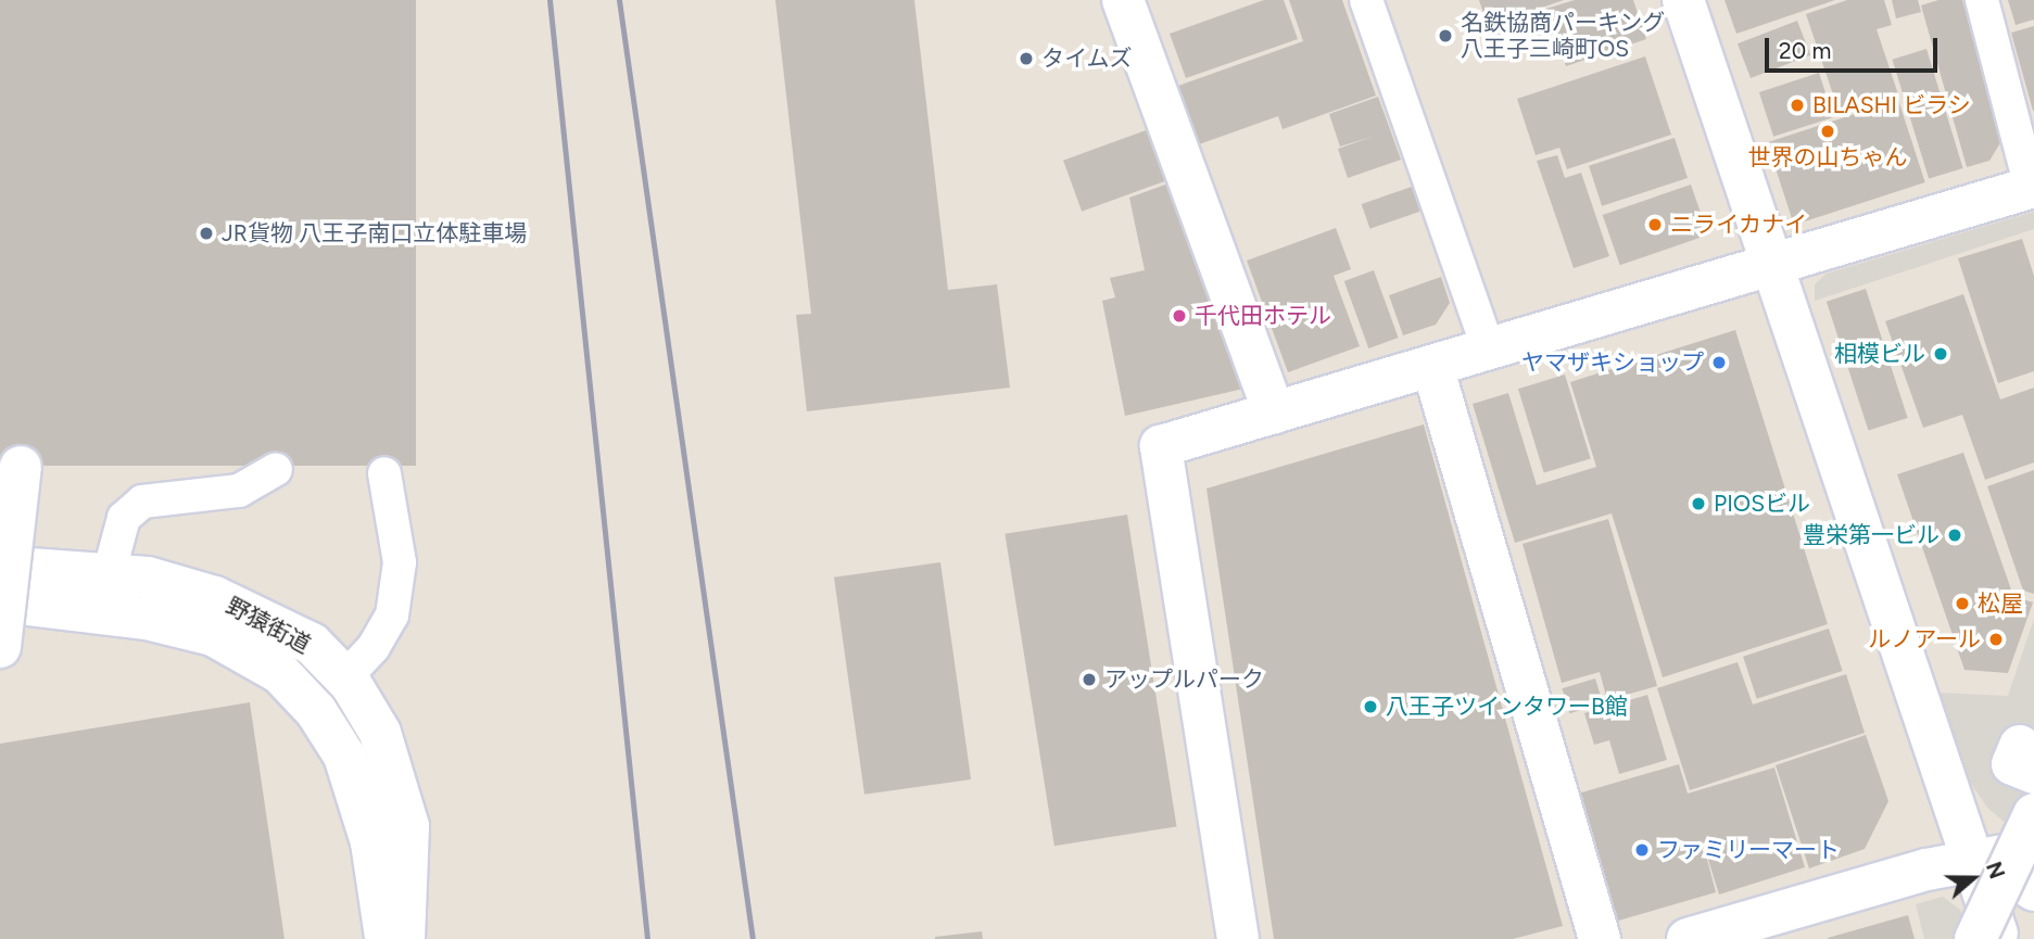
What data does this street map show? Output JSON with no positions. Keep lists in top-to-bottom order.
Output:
{
  "streets": {
    "street": ["野猿街道"]
  },
  "places": [
    "名鉄協商パーキング 八王子三崎町OS",
    "タイムズ",
    "BILASHI ビラシ",
    "世界の山ちゃん",
    "ニライカナイ",
    "JR貨物 八王子南口立体駐車場",
    "千代田ホテル",
    "相模ビル",
    "ヤマザキショップ",
    "PIOSビル",
    "豊栄第一ビル",
    "松屋",
    "ルノアール",
    "アップルパーク",
    "八王子ツインタワーB館",
    "ファミリーマート"
  ],
  "scale_bar": "20 m",
  "north": "right"
}
